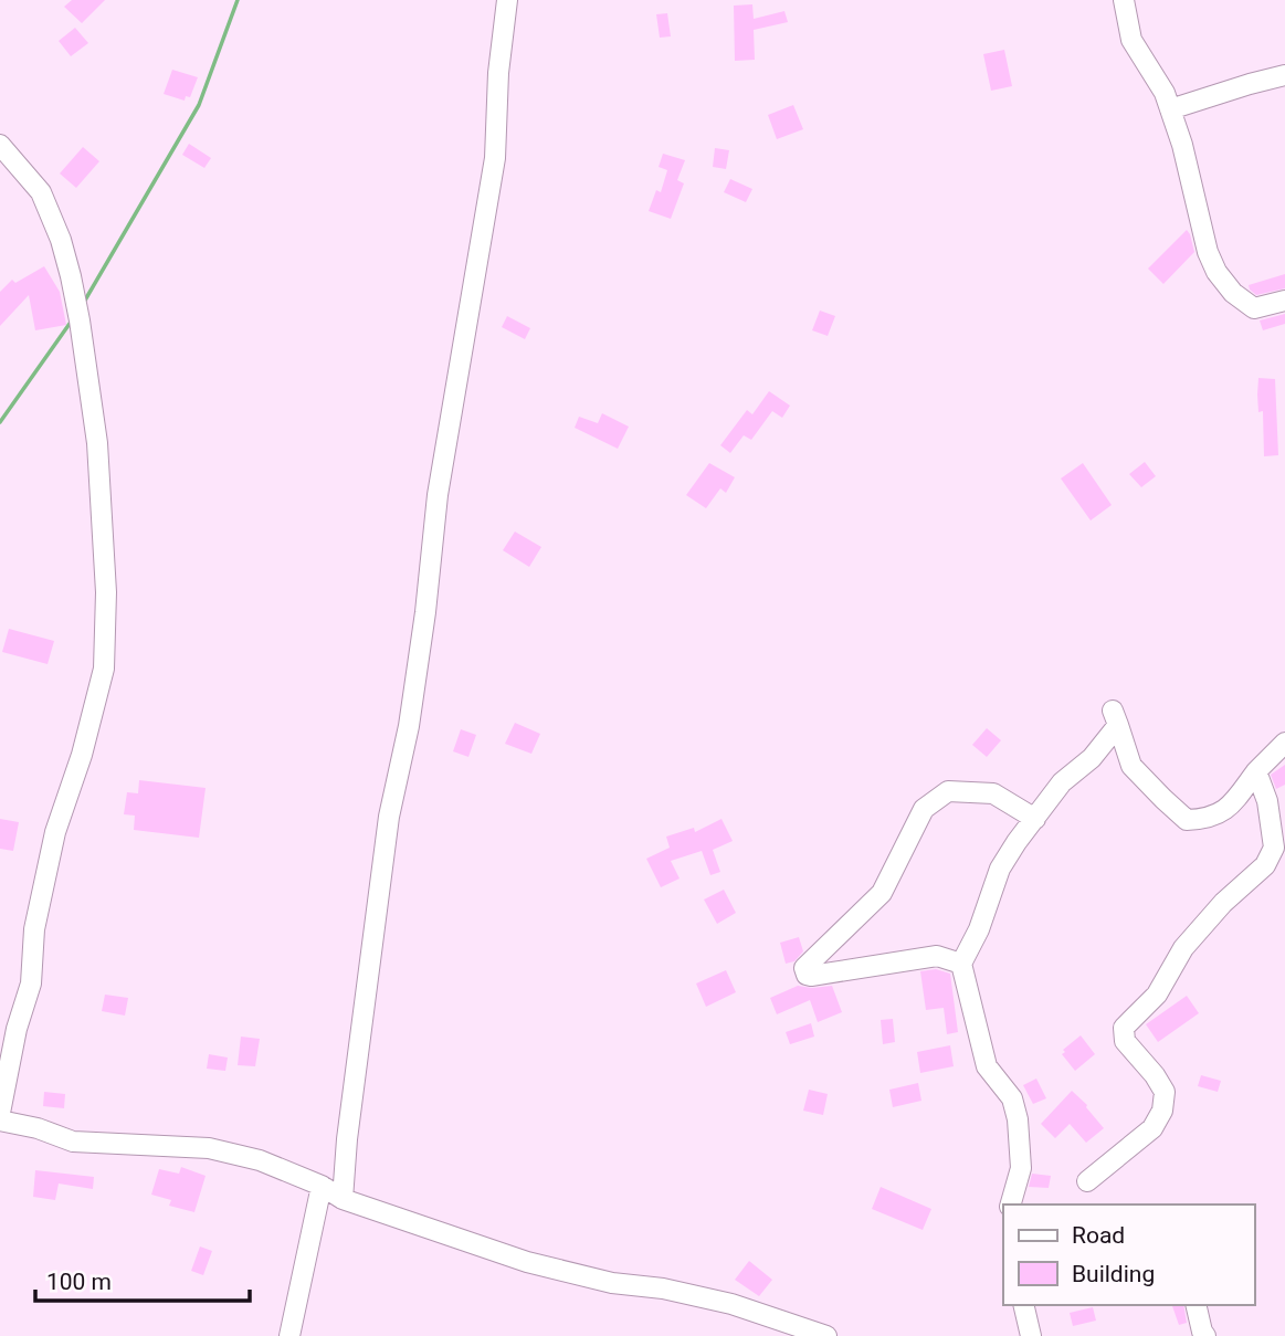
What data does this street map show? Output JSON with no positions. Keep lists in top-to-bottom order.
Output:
{
  "legend": ["Road", "Building"],
  "scale_bar": "100 m"
}
